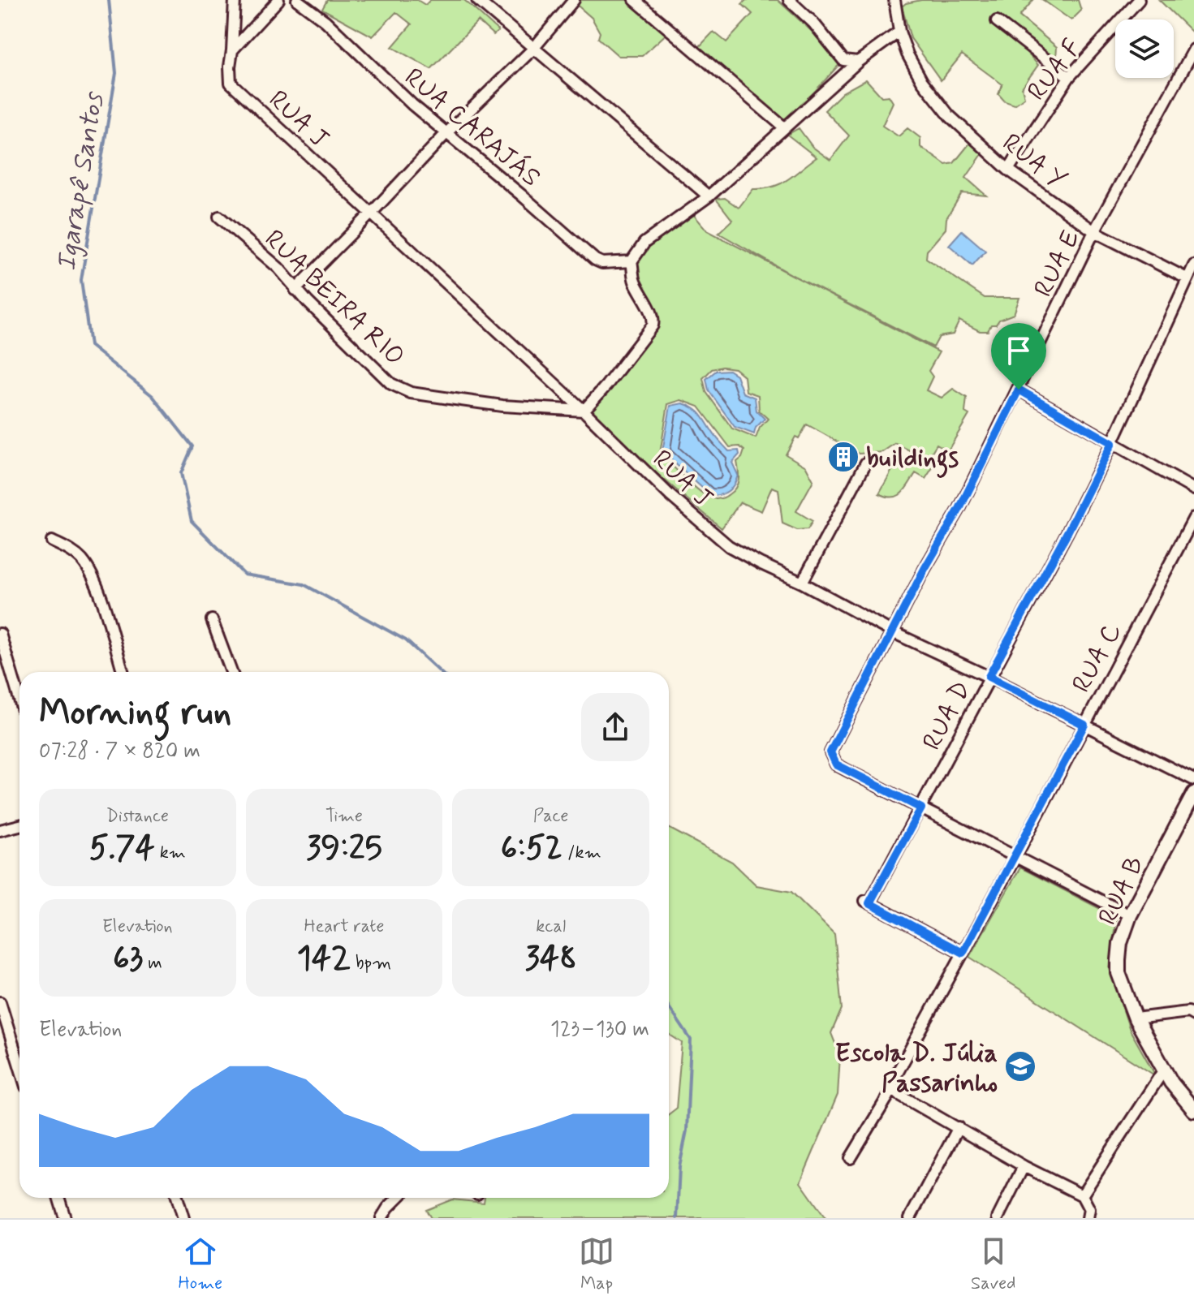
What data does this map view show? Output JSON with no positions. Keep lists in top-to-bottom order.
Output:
{
  "streets": {
    "street": [
      "RUA F",
      "RUA J",
      "RUA CARAJÁS",
      "RUA Y",
      "RUA E",
      "RUA BEIRA RIO",
      "RUA C",
      "RUA D",
      "RUA B"
    ]
  },
  "crossings": [
    ["RUA F", "RUA Y"],
    ["RUA J", "RUA E"],
    ["RUA J", "RUA BEIRA RIO"],
    ["RUA J", "RUA C"],
    ["RUA J", "RUA D"],
    ["RUA Y", "RUA E"],
    ["RUA Y", "RUA D"],
    ["RUA E", "RUA D"],
    ["RUA C", "RUA D"]
  ],
  "water": ["Igarapê Santos"],
  "places": {
    "building": ["buildings"],
    "school or university": ["Escola D. Júlia Passarinho"]
  },
  "page": {
    "heading": ["Morning run", "07:28 · 7 × 820 m"],
    "stats": [
      ["Distance", "5.74 km"],
      ["Time", "39:25"],
      ["Pace", "6:52 /km"],
      ["Elevation", "63 m"],
      ["Heart rate", "142 bpm"],
      ["kcal", "348"]
    ],
    "chart": ["Elevation", "123–130 m"],
    "tabs": ["Home", "Map", "Saved"]
  }
}
